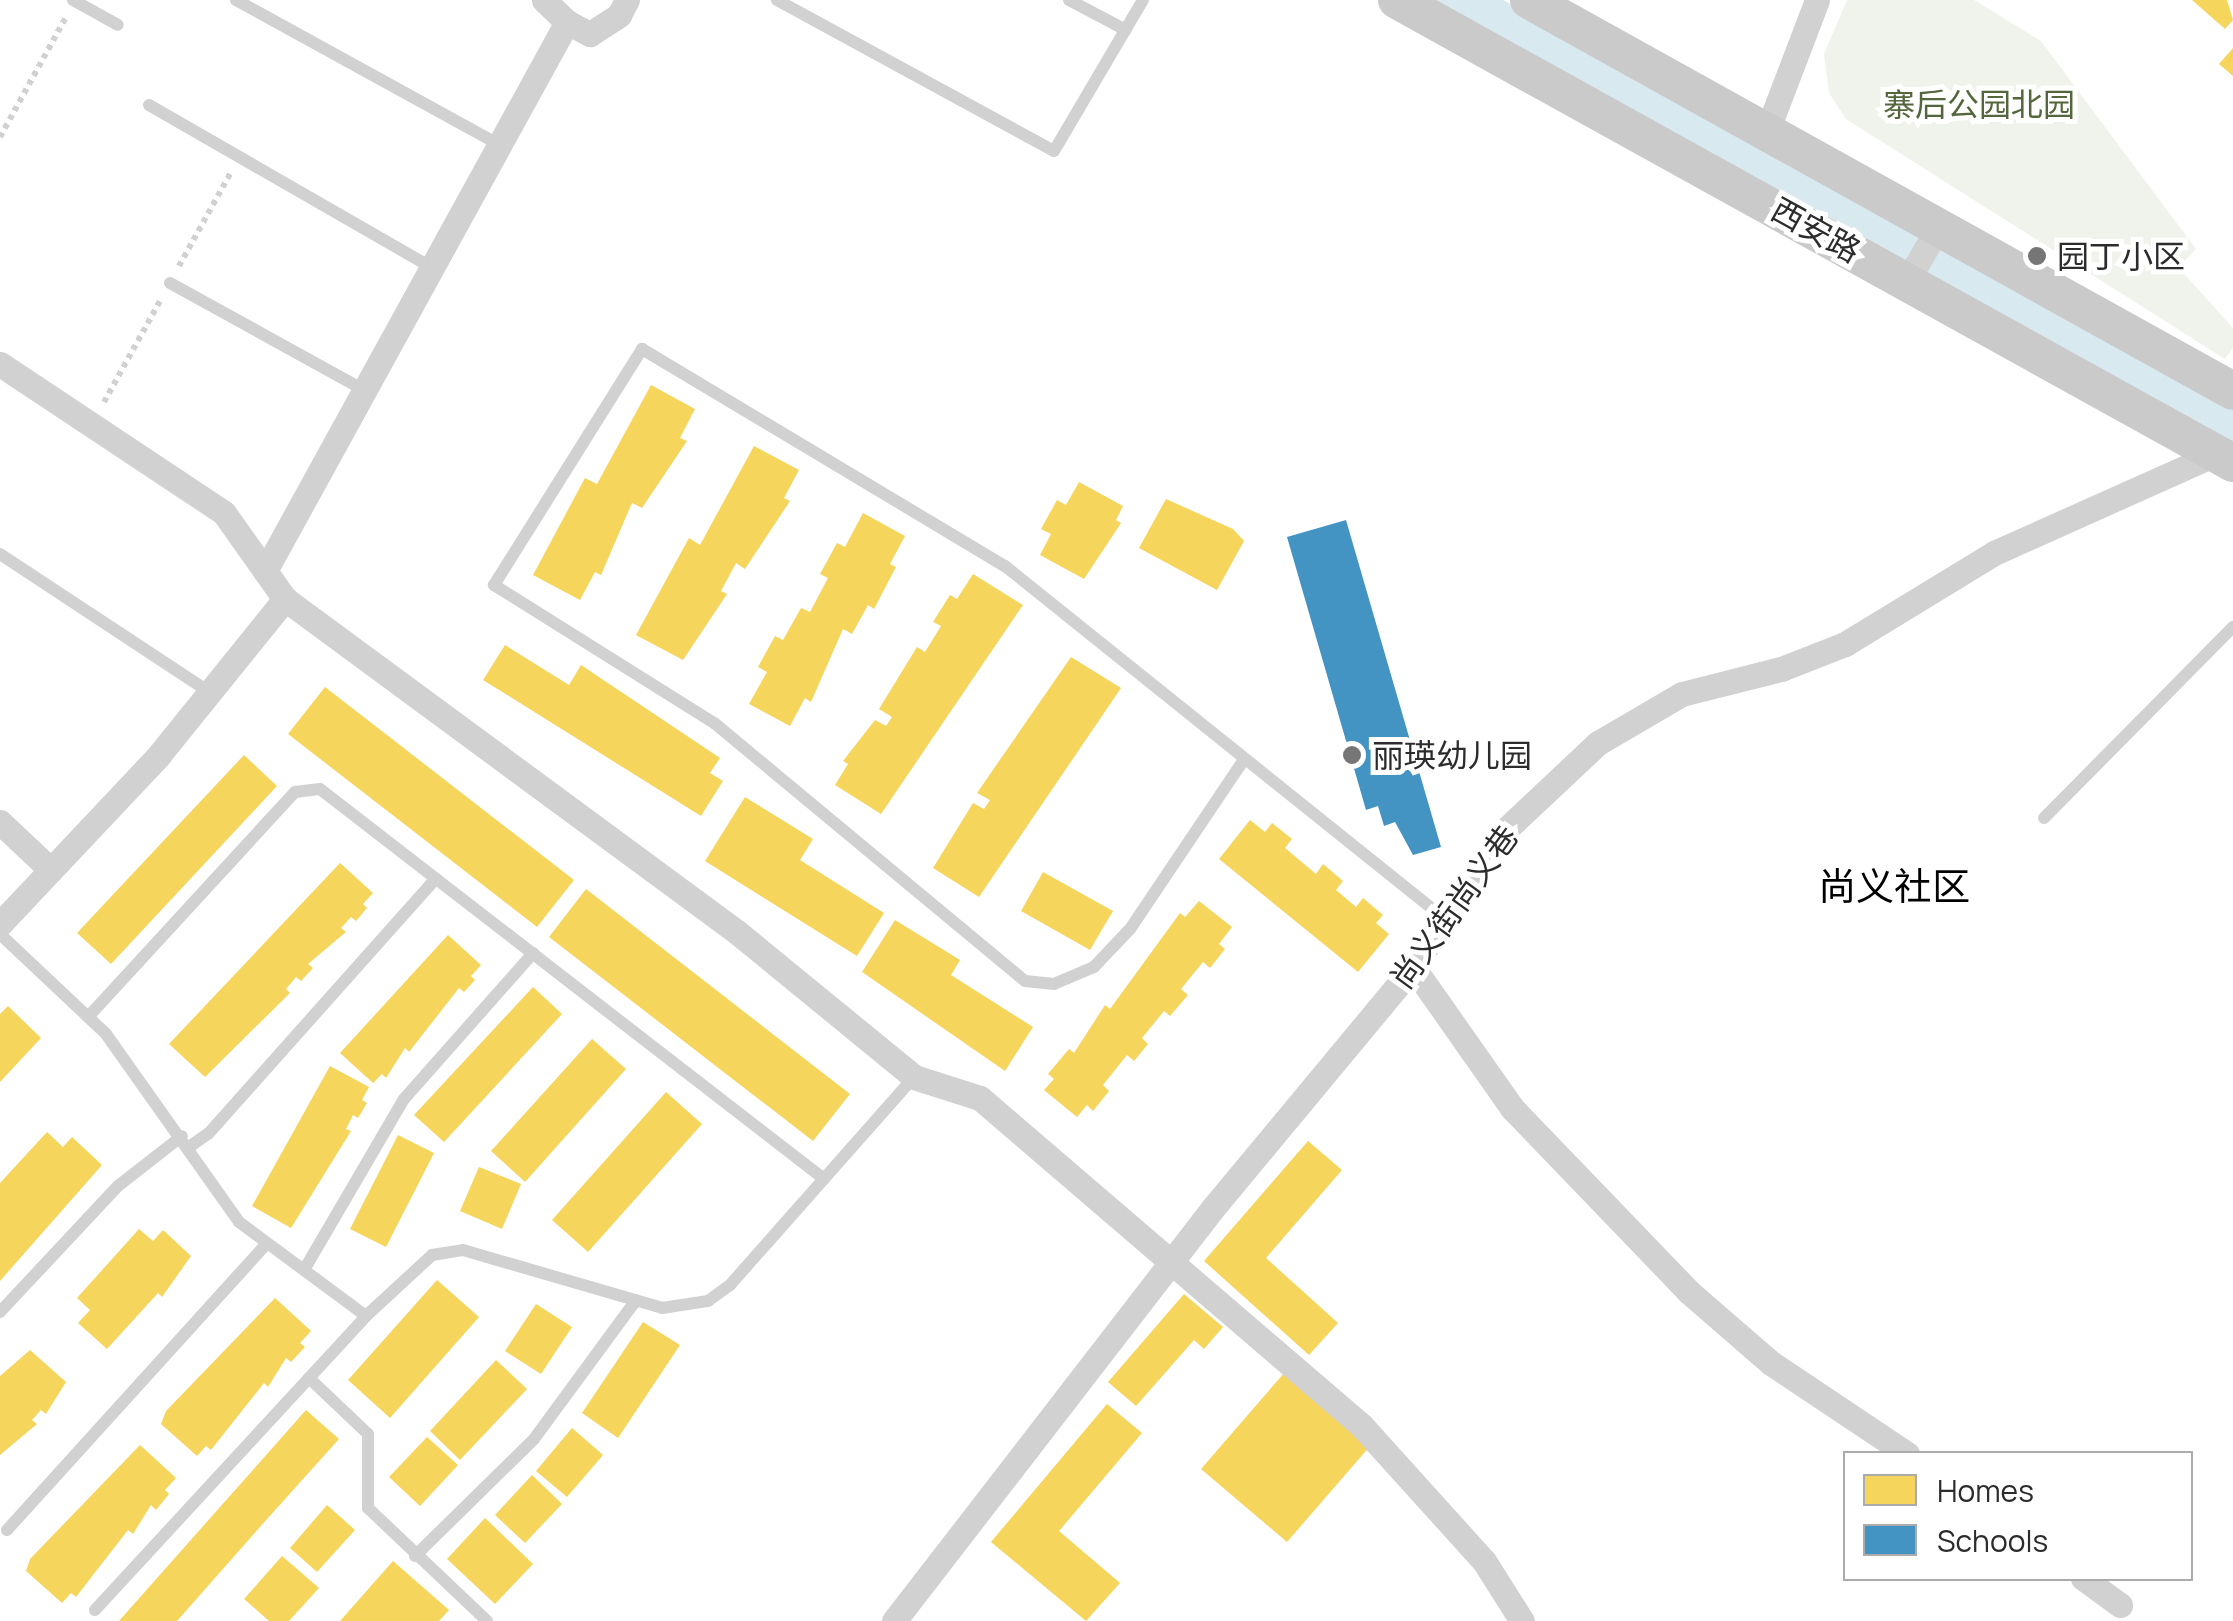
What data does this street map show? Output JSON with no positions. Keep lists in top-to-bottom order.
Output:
{
  "streets": {
    "street": ["西安路", "尚义街尚义巷"]
  },
  "crossings": [
    ["西安路", "尚义街尚义巷"]
  ],
  "districts": ["尚义社区"],
  "parks": ["寨后公园北园"],
  "places": ["园丁小区", "丽瑛幼儿园"],
  "legend": ["Homes", "Schools"]
}
